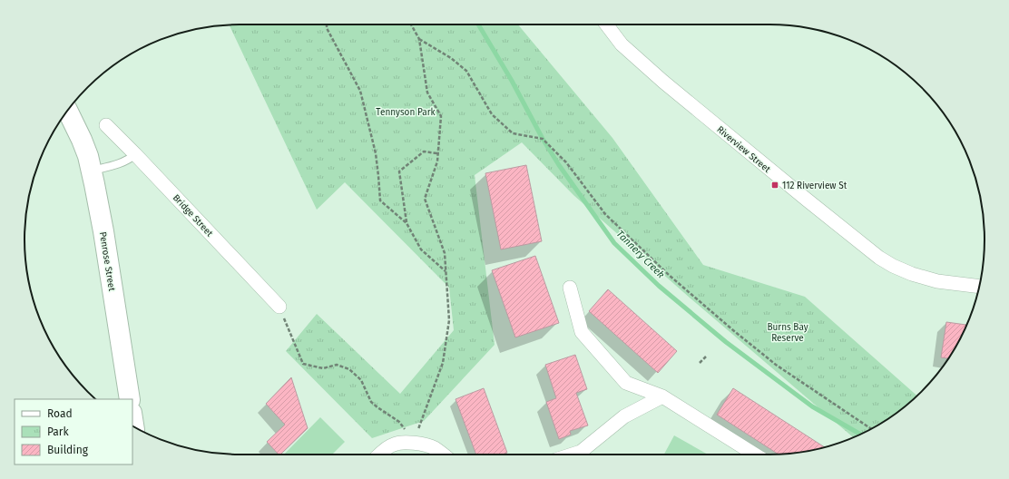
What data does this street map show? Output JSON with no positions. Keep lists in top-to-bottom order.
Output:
{
  "streets": {
    "main road": ["Penrose Street"],
    "street": ["Riverview Street", "Bridge Street"]
  },
  "water": ["Tannery Creek"],
  "parks": ["Tennyson Park", "Burns Bay Reserve"],
  "places": {
    "transit": ["112 Riverview St"]
  },
  "legend": ["Road", "Park", "Building"]
}
